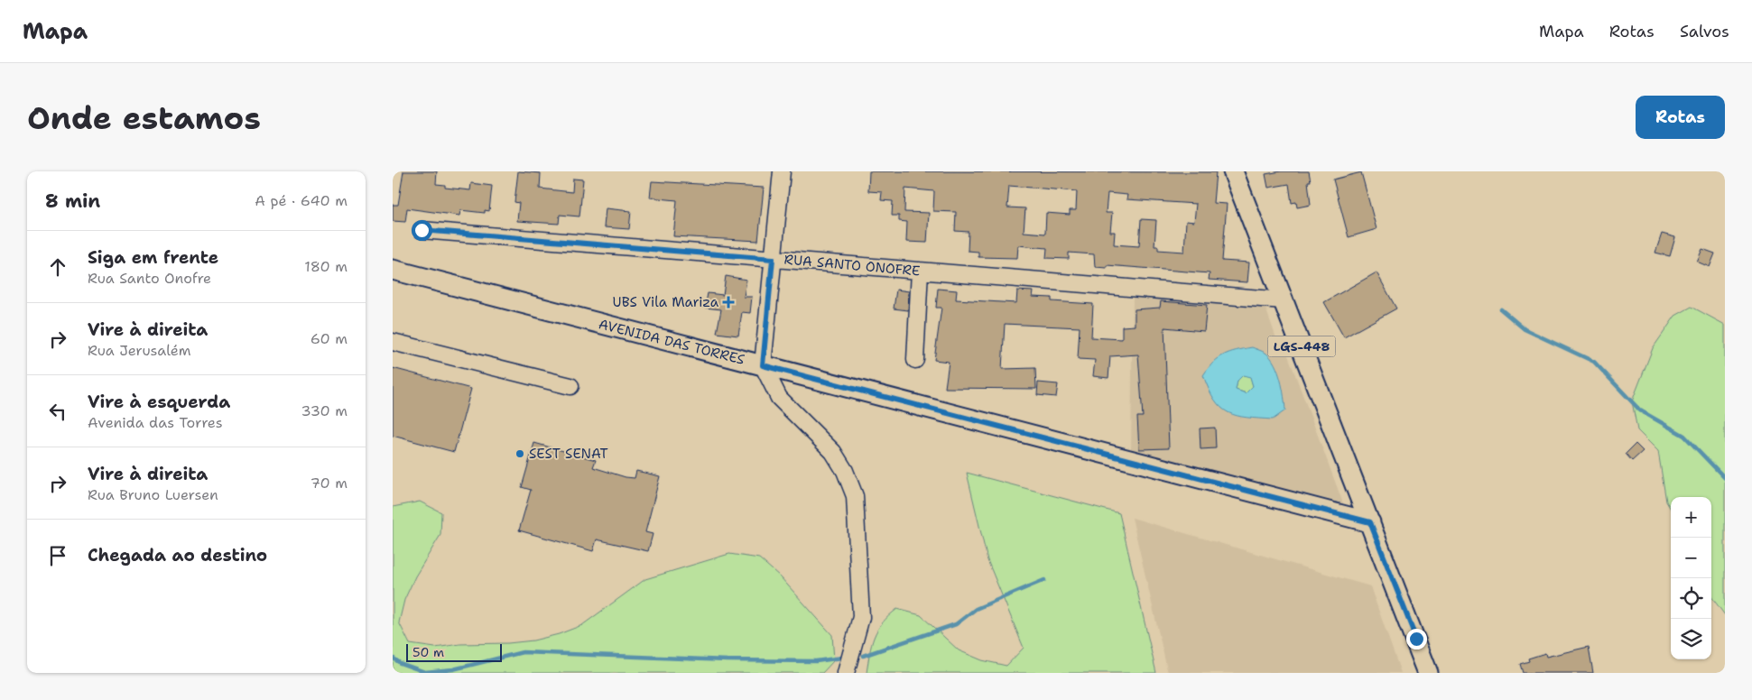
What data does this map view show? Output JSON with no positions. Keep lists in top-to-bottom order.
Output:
{
  "streets": {
    "main road": ["AVENIDA DAS TORRES", "LGS-448"],
    "street": ["RUA SANTO ONOFRE"]
  },
  "crossings": [
    ["RUA SANTO ONOFRE", "LGS-448"],
    ["AVENIDA DAS TORRES", "LGS-448"]
  ],
  "places": {
    "health": ["UBS Vila Mariza"],
    "other": ["SEST SENAT"]
  },
  "scale_bar": "50 m",
  "page": {
    "header": "Mapa",
    "nav": ["Mapa", "Rotas", "Salvos"],
    "buttons": "Rotas",
    "title": "Onde estamos",
    "heading": ["8 min", "A pé · 640 m"],
    "list": [
      ["Siga em frente", "Rua Santo Onofre", "180 m"],
      ["Vire à direita", "Rua Jerusalém", "60 m"],
      ["Vire à esquerda", "Avenida das Torres", "330 m"],
      ["Vire à direita", "Rua Bruno Luersen", "70 m"],
      "Chegada ao destino"
    ],
    "map_buttons": ["+", "−"],
    "scale": "50 m"
  }
}
